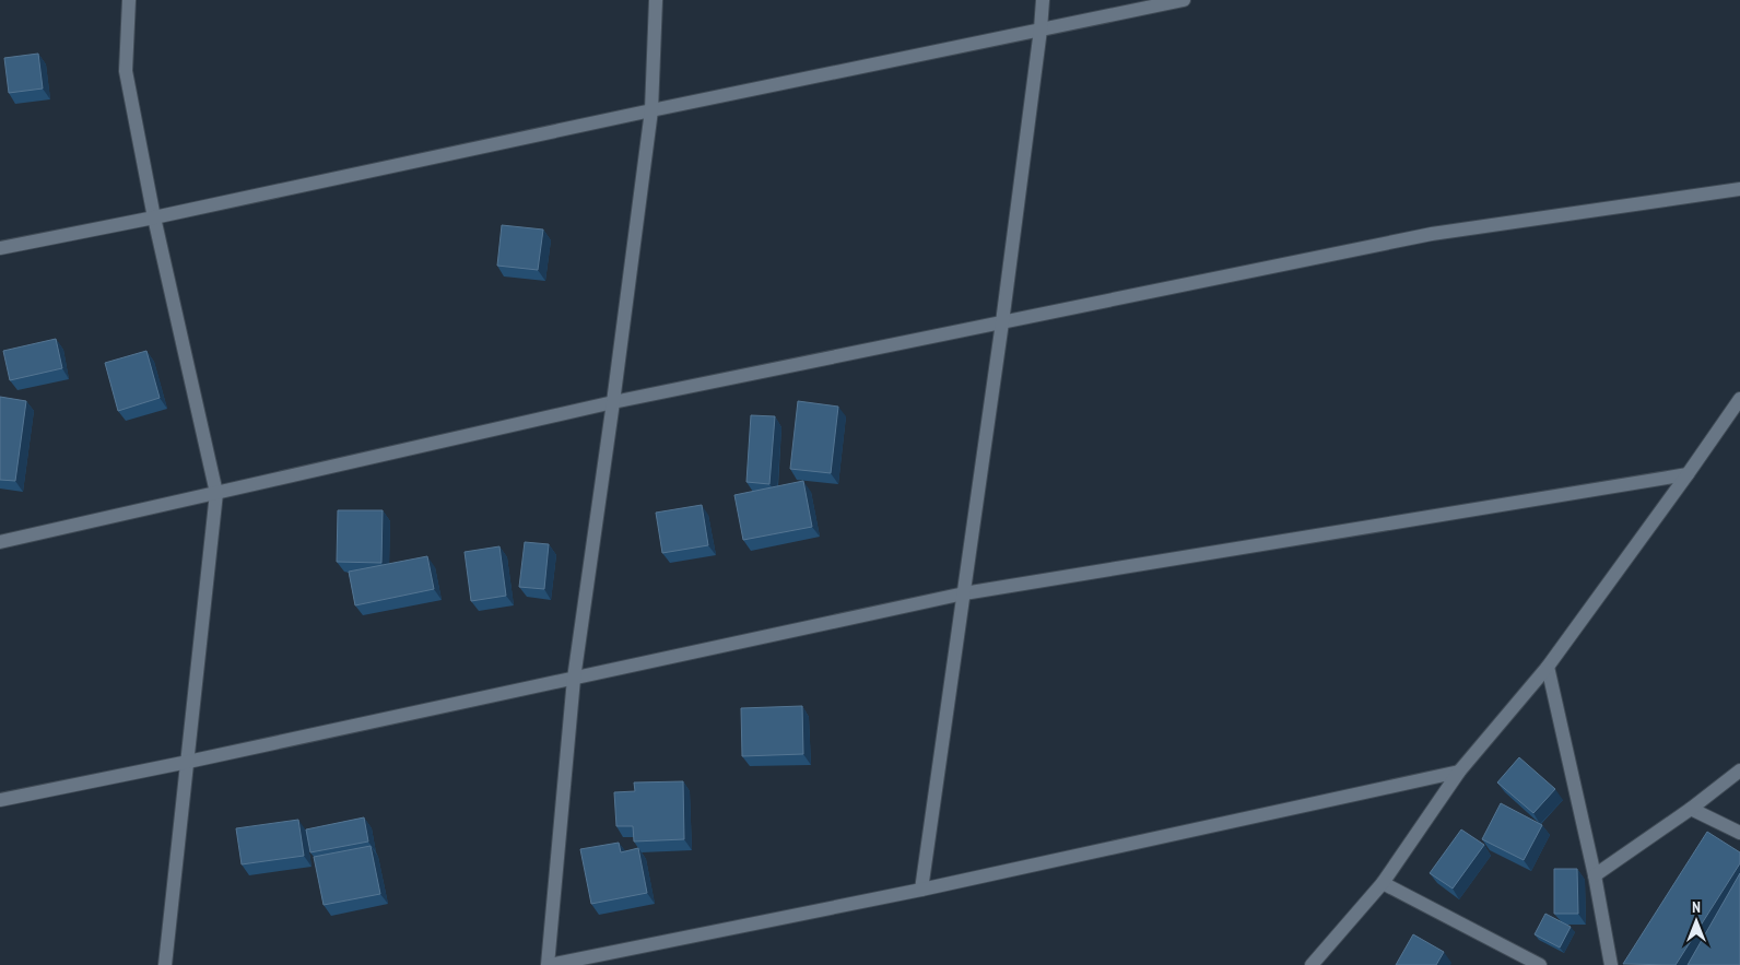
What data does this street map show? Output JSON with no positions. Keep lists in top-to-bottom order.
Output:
{
  "north": "top"
}
